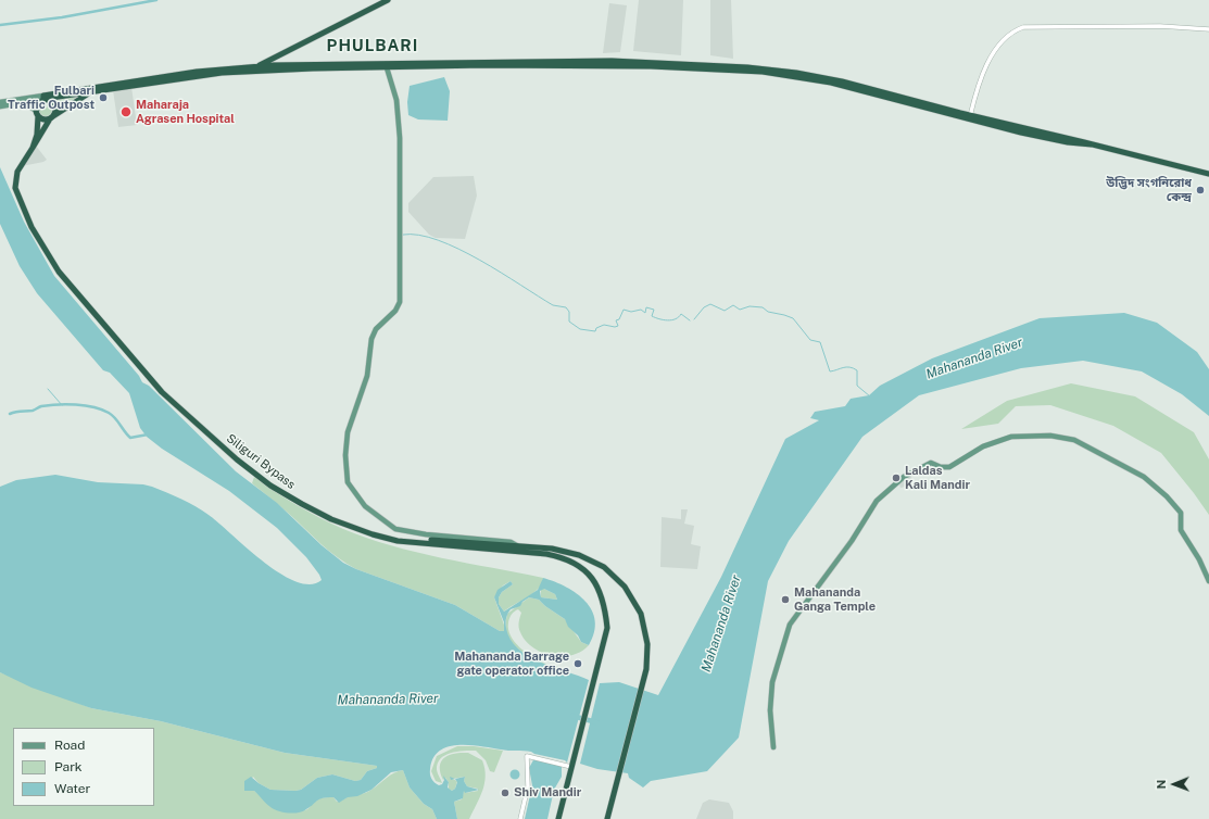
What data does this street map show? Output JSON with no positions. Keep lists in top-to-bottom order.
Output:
{
  "streets": {
    "highway": ["Siliguri Bypass"]
  },
  "districts": ["PHULBARI"],
  "water": ["Mahananda River"],
  "places": [
    "Fulbari Traffic Outpost",
    "Maharaja Agrasen Hospital",
    "উদ্ভিদ সংগনিরোধ কেন্দ্র",
    "Laldas Kali Mandir",
    "Mahananda Ganga Temple",
    "Mahananda Barrage gate operator office",
    "Shiv Mandir"
  ],
  "legend": ["Road", "Park", "Water"],
  "north": "left"
}
